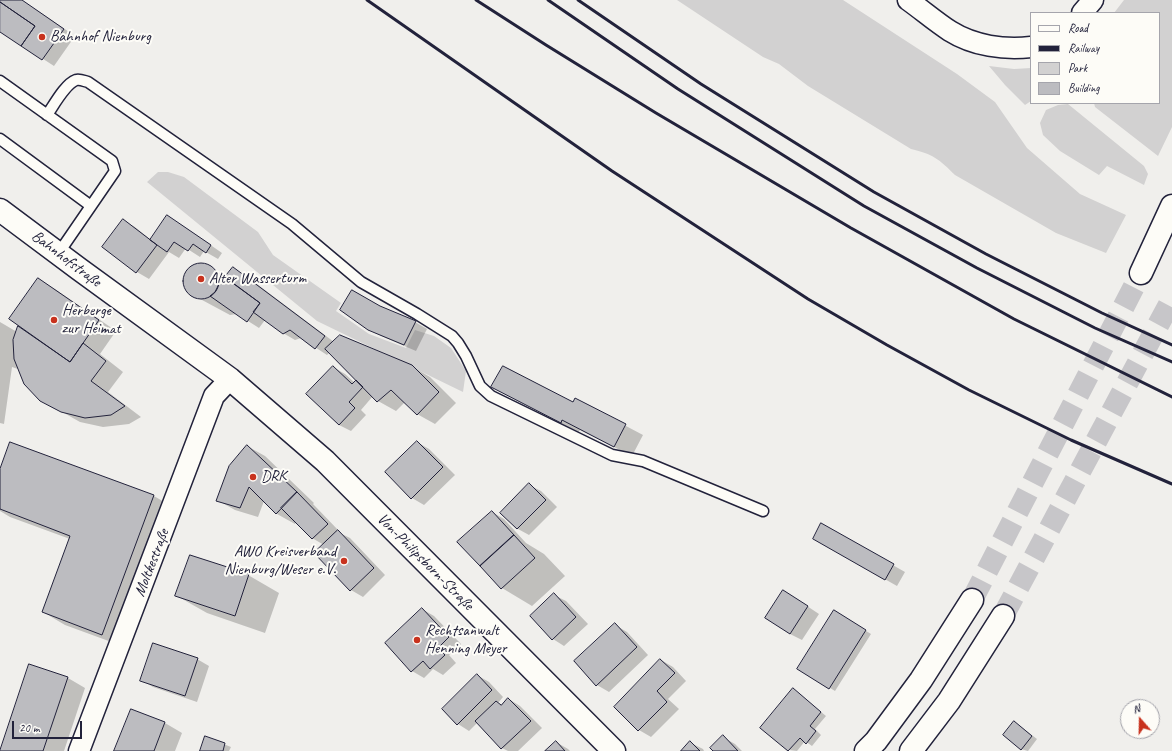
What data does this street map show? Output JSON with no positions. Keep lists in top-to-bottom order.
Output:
{
  "streets": {
    "main road": ["Bahnhofstraße", "Von-Philipsborn-Straße"],
    "street": ["Moltkestraße"]
  },
  "crossings": [
    ["Bahnhofstraße", "Von-Philipsborn-Straße"],
    ["Bahnhofstraße", "Moltkestraße"],
    ["Von-Philipsborn-Straße", "Moltkestraße"]
  ],
  "places": [
    "Bahnhof Nienburg",
    "Alter Wasserturm",
    "Herberge zur Heimat",
    "DRK",
    "AWO Kreisverband Nienburg/Weser e.V.",
    "Rechtsanwalt Henning Meyer"
  ],
  "legend": [
    "Road",
    "Railway",
    "Park",
    "Building"
  ],
  "scale_bar": "20 m",
  "north": "top"
}
